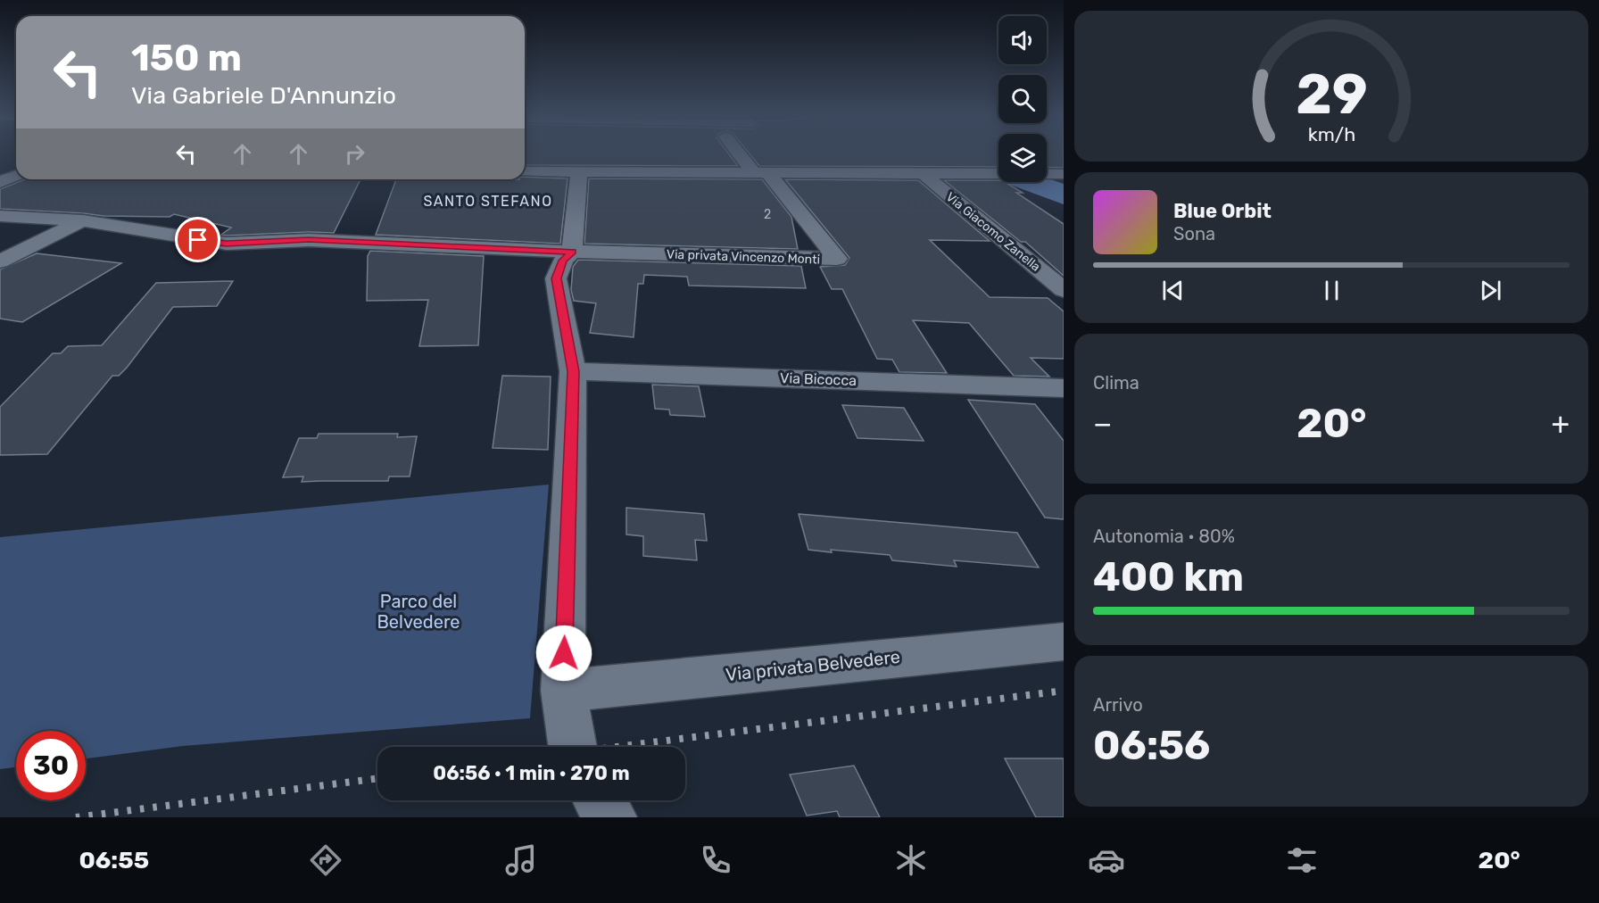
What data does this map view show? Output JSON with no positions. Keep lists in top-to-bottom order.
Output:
{
  "streets": {
    "street": [
      "Via Giacomo Zanella",
      "Via privata Vincenzo Monti",
      "Via Bicocca",
      "Via privata Belvedere"
    ]
  },
  "districts": ["SANTO STEFANO"],
  "parks": ["Parco del Belvedere"],
  "house_numbers": ["2"],
  "page": {
    "turn": ["150 m", "Via Gabriele D'Annunzio"],
    "song": ["Blue Orbit", "Sona"],
    "tile": [
      "Clima",
      ["Autonomia · 80%", "400 km"],
      ["Arrivo", "06:56"]
    ],
    "heat": ["−", "20°", "+"],
    "limit": "30",
    "trip": "06:56 · 1 min · 270 m",
    "tabs": ["06:55", "20°"],
    "gauge": ["29", "km/h"]
  }
}
